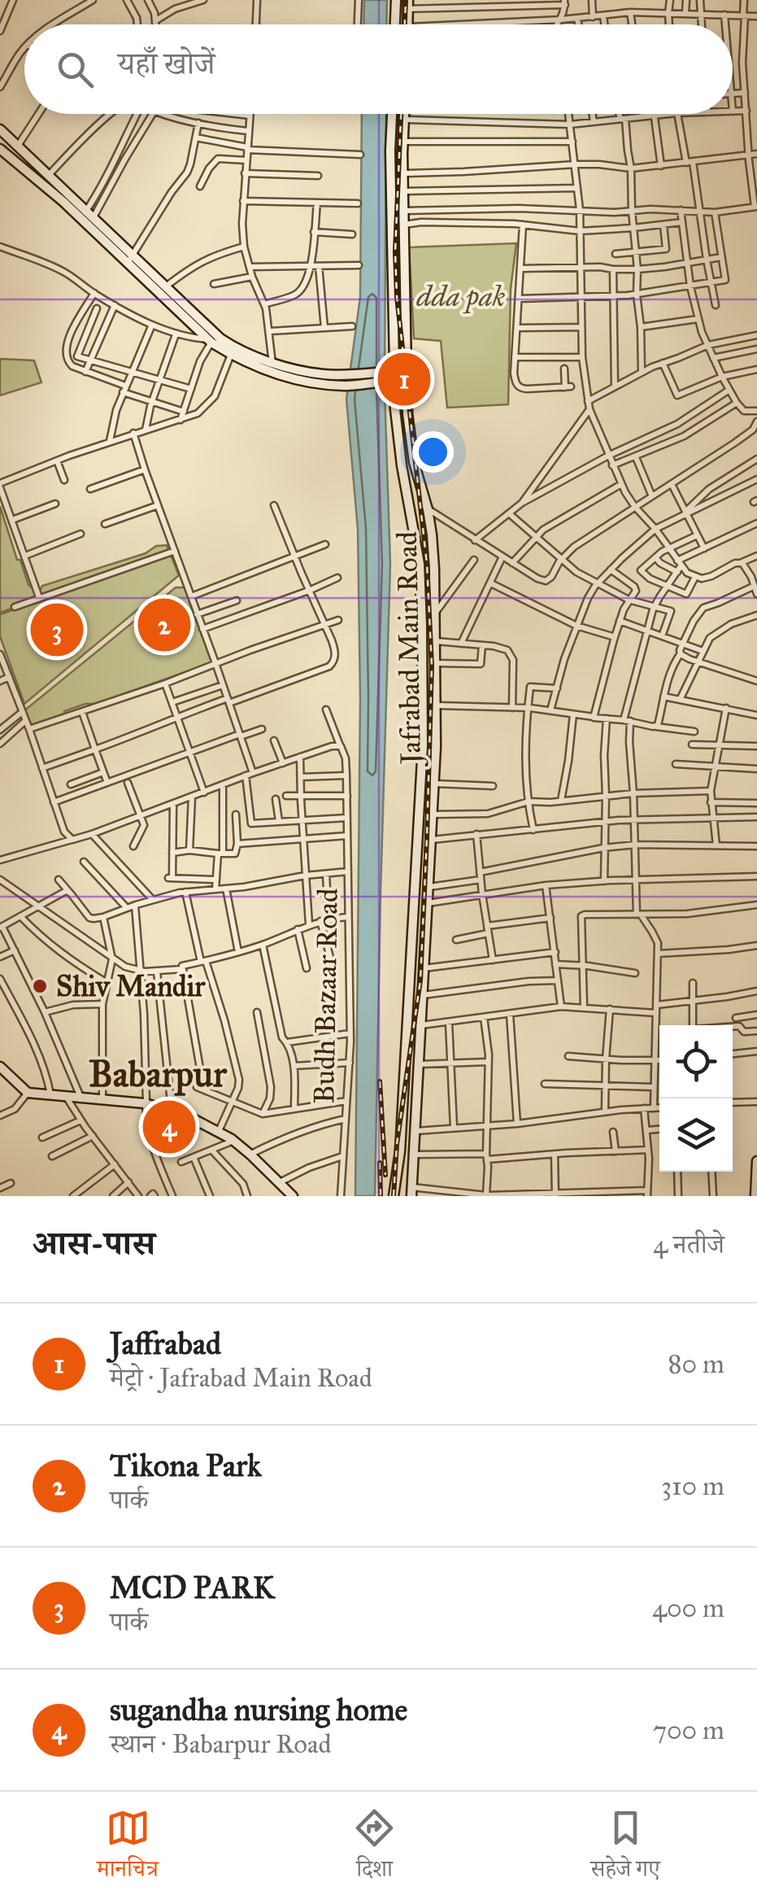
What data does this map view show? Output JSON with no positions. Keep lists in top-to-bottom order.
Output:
{
  "streets": {
    "main road": ["Jafrabad Main Road"],
    "street": ["Budh Bazaar Road"]
  },
  "districts": ["Babarpur"],
  "parks": ["dda pak"],
  "places": ["Shiv Mandir"],
  "page": {
    "search": "यहाँ खोजें",
    "pins": [
      "1",
      "2",
      "3",
      "4"
    ],
    "heading": ["आस-पास", "4 नतीजे"],
    "list": [
      {
        "mark": "1",
        "name": "Jaffrabad",
        "note": "मेट्रो · Jafrabad Main Road",
        "value": "80 m"
      },
      {
        "mark": "2",
        "name": "Tikona Park",
        "note": "पार्क",
        "value": "310 m"
      },
      {
        "mark": "3",
        "name": "MCD PARK",
        "note": "पार्क",
        "value": "400 m"
      },
      {
        "mark": "4",
        "name": "sugandha nursing home",
        "note": "स्थान · Babarpur Road",
        "value": "700 m"
      }
    ],
    "nav": ["मानचित्र", "दिशा", "सहेजे गए"]
  }
}
